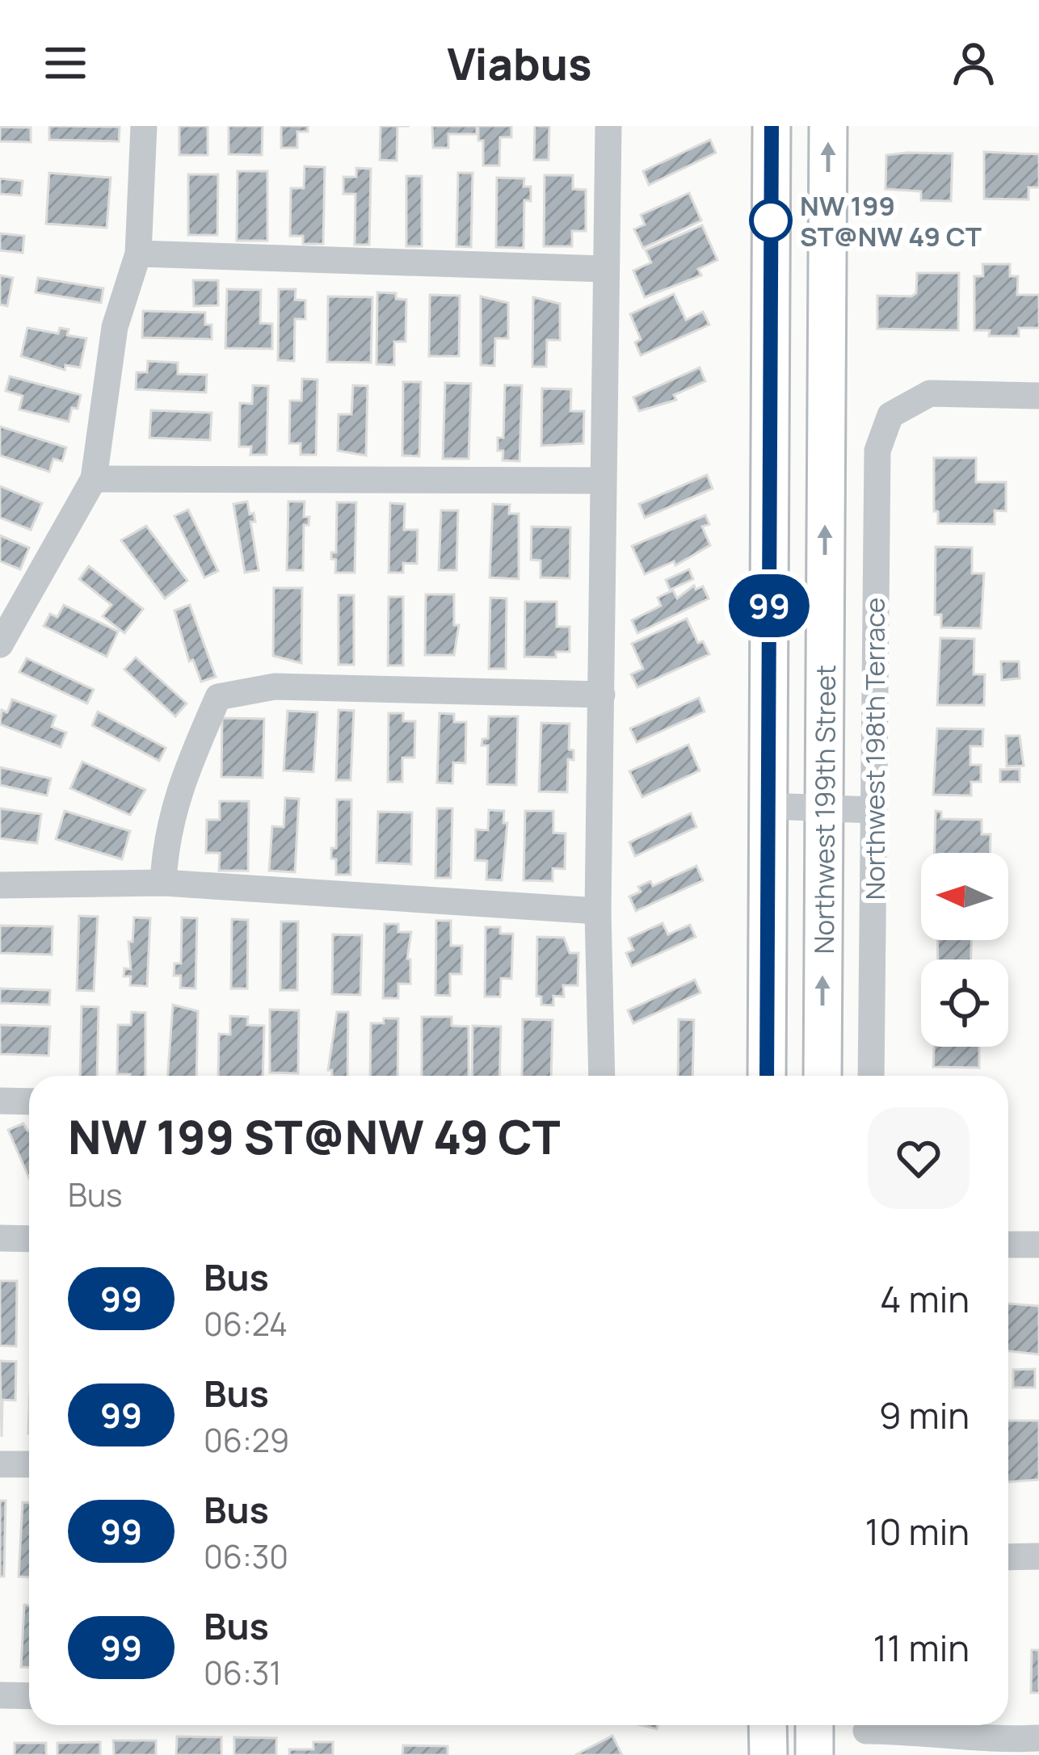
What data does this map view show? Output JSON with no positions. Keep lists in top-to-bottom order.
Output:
{
  "streets": {
    "main road": ["Northwest 199th Street"],
    "street": ["Northwest 198th Terrace"]
  },
  "places": ["NW 199 ST@NW 49 CT"],
  "lines": ["bus line 99"],
  "north": "left",
  "page": {
    "header": "Viabus",
    "on_map": "99",
    "heading": ["NW 199 ST@NW 49 CT", "Bus"],
    "list": [
      {
        "mark": "99",
        "name": "Bus",
        "note": "06:24",
        "value": "4 min"
      },
      {
        "mark": "99",
        "name": "Bus",
        "note": "06:29",
        "value": "9 min"
      },
      {
        "mark": "99",
        "name": "Bus",
        "note": "06:30",
        "value": "10 min"
      },
      {
        "mark": "99",
        "name": "Bus",
        "note": "06:31",
        "value": "11 min"
      }
    ]
  }
}
